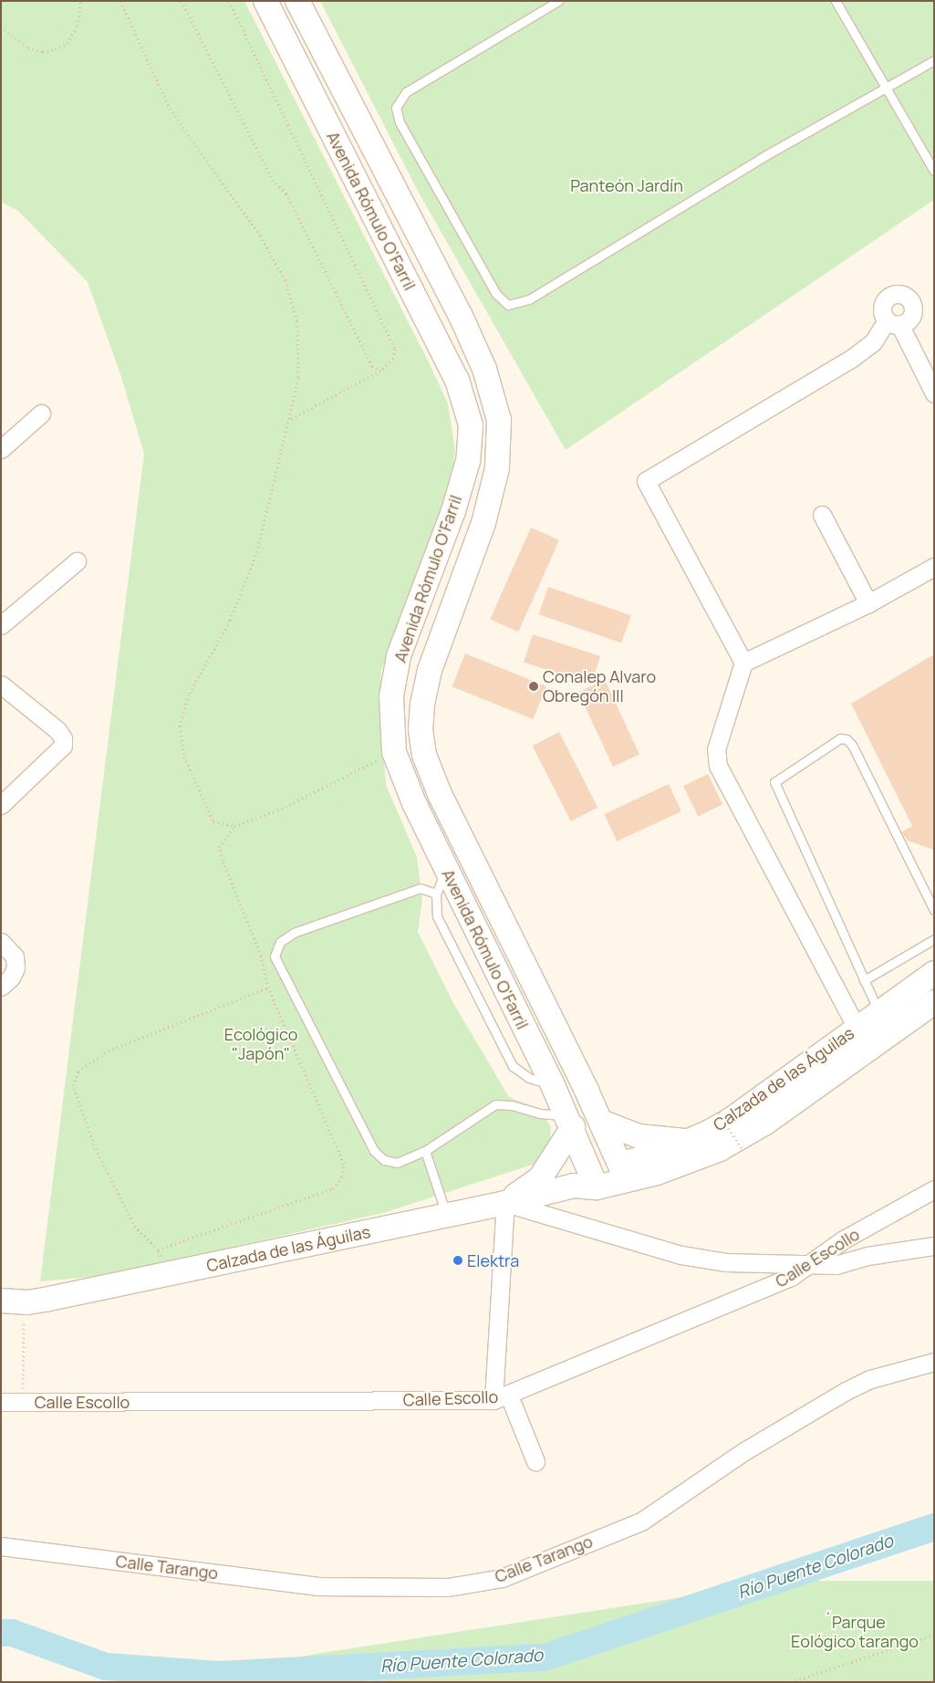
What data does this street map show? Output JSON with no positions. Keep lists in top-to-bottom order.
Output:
{
  "streets": {
    "main road": ["Avenida Rómulo O'Farril", "Calzada de las Águilas"],
    "street": ["Calle Escollo", "Calle Tarango"]
  },
  "crossings": [
    ["Avenida Rómulo O'Farril", "Calzada de las Águilas"]
  ],
  "water": ["Río Puente Colorado"],
  "parks": ["Panteón Jardín", "Ecológico \"Japón\"", "´Parque Eológico tarango"],
  "places": ["Conalep Alvaro Obregón lll", "Elektra"]
}
